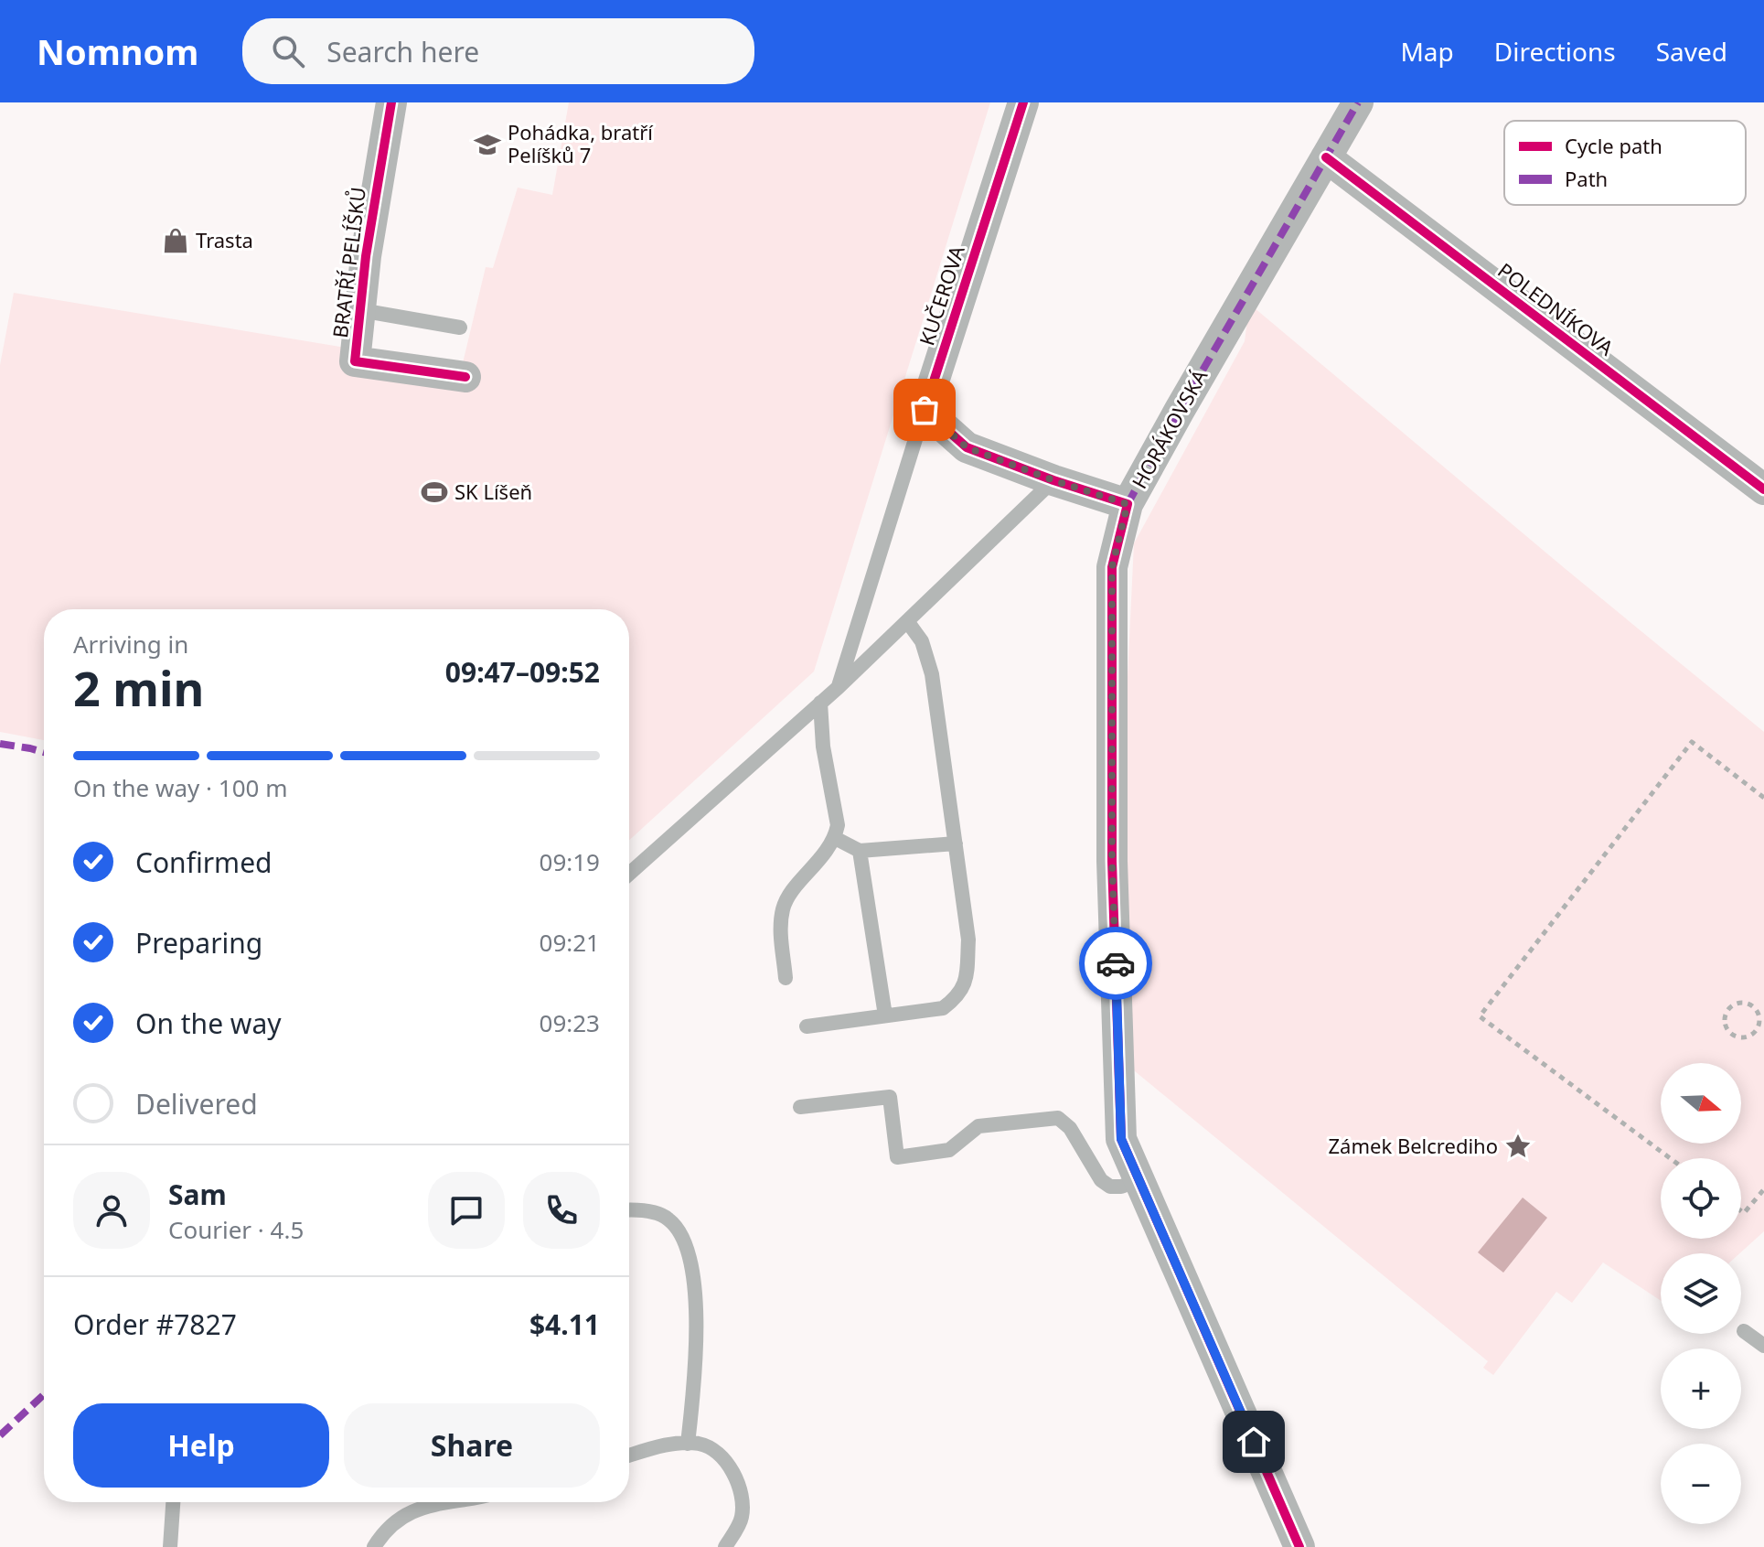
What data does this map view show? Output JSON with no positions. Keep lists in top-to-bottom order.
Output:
{
  "streets": {
    "street": [
      "BRATŘÍ PELÍŠKŮ",
      "KUČEROVA",
      "POLEDNÍKOVA",
      "HORÁKOVSKÁ"
    ]
  },
  "crossings": [
    ["POLEDNÍKOVA", "HORÁKOVSKÁ"]
  ],
  "places": {
    "school or university": ["Pohádka, bratří Pelíšků 7"],
    "shop": ["Trasta"],
    "sports": ["SK Líšeň"],
    "place": ["Zámek Belcrediho"]
  },
  "legend": ["Cycle path", "Path"],
  "north": "right",
  "page": {
    "header": "Nomnom",
    "search": "Search here",
    "nav": ["Map", "Directions", "Saved"],
    "heading": ["2 min", "Arriving in", "09:47–09:52"],
    "panel": [
      "Sam",
      "Courier · 4.5",
      "Order #7827",
      "$4.11"
    ],
    "bar": "On the way · 100 m",
    "list": [
      ["Confirmed", "09:19"],
      ["Preparing", "09:21"],
      ["On the way", "09:23"],
      "Delivered"
    ],
    "map_buttons": ["+", "−"],
    "buttons": ["Help", "Share"]
  }
}
